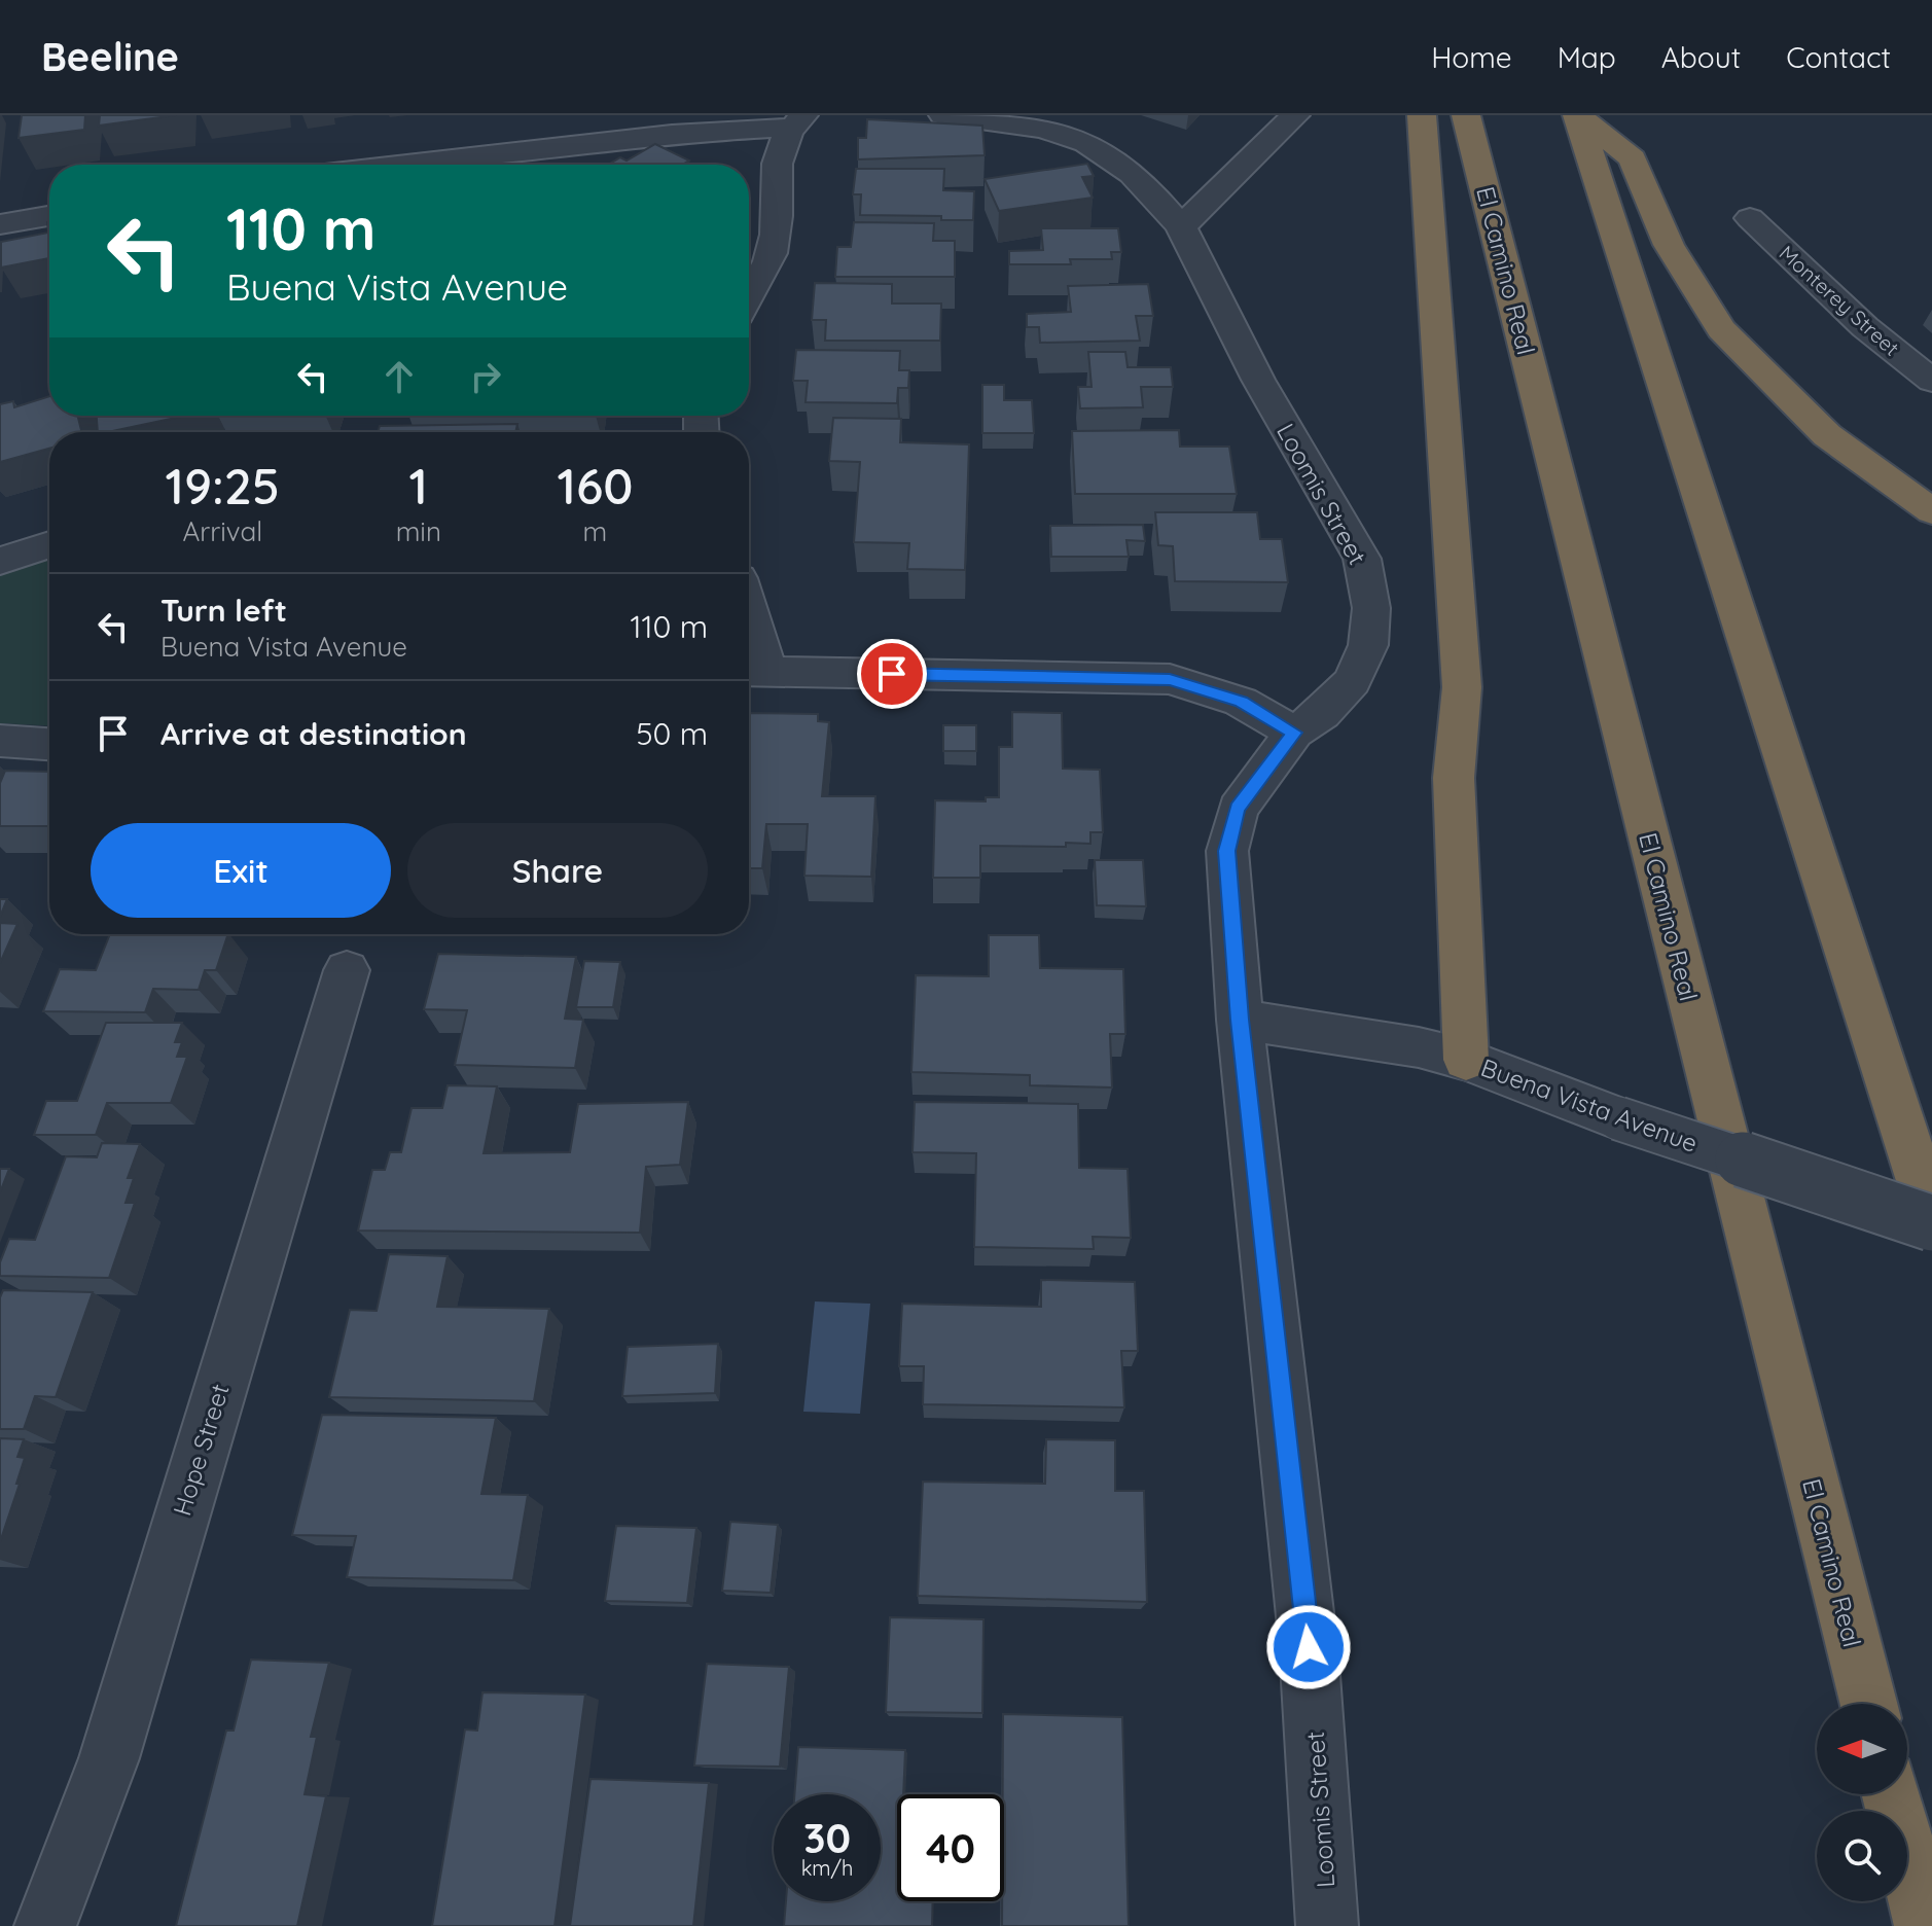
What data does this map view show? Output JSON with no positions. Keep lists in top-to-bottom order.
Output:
{
  "streets": {
    "highway": ["El Camino Real"],
    "street": [
      "Monterey Street",
      "Loomis Street",
      "Buena Vista Avenue",
      "Hope Street"
    ]
  },
  "crossings": [
    ["Loomis Street", "Buena Vista Avenue"]
  ],
  "north": "left",
  "page": {
    "header": "Beeline",
    "nav": [
      "Home",
      "Map",
      "About",
      "Contact"
    ],
    "turn": ["110 m", "Buena Vista Avenue"],
    "eta": [
      "19:25",
      "Arrival",
      "1",
      "min",
      "160",
      "m"
    ],
    "list": [
      {
        "name": "Turn left",
        "note": "Buena Vista Avenue",
        "value": "110 m"
      },
      {
        "name": "Arrive at destination",
        "value": "50 m"
      }
    ],
    "buttons": ["Exit", "Share"],
    "speed": "30 km/h",
    "limit": "40"
  }
}
